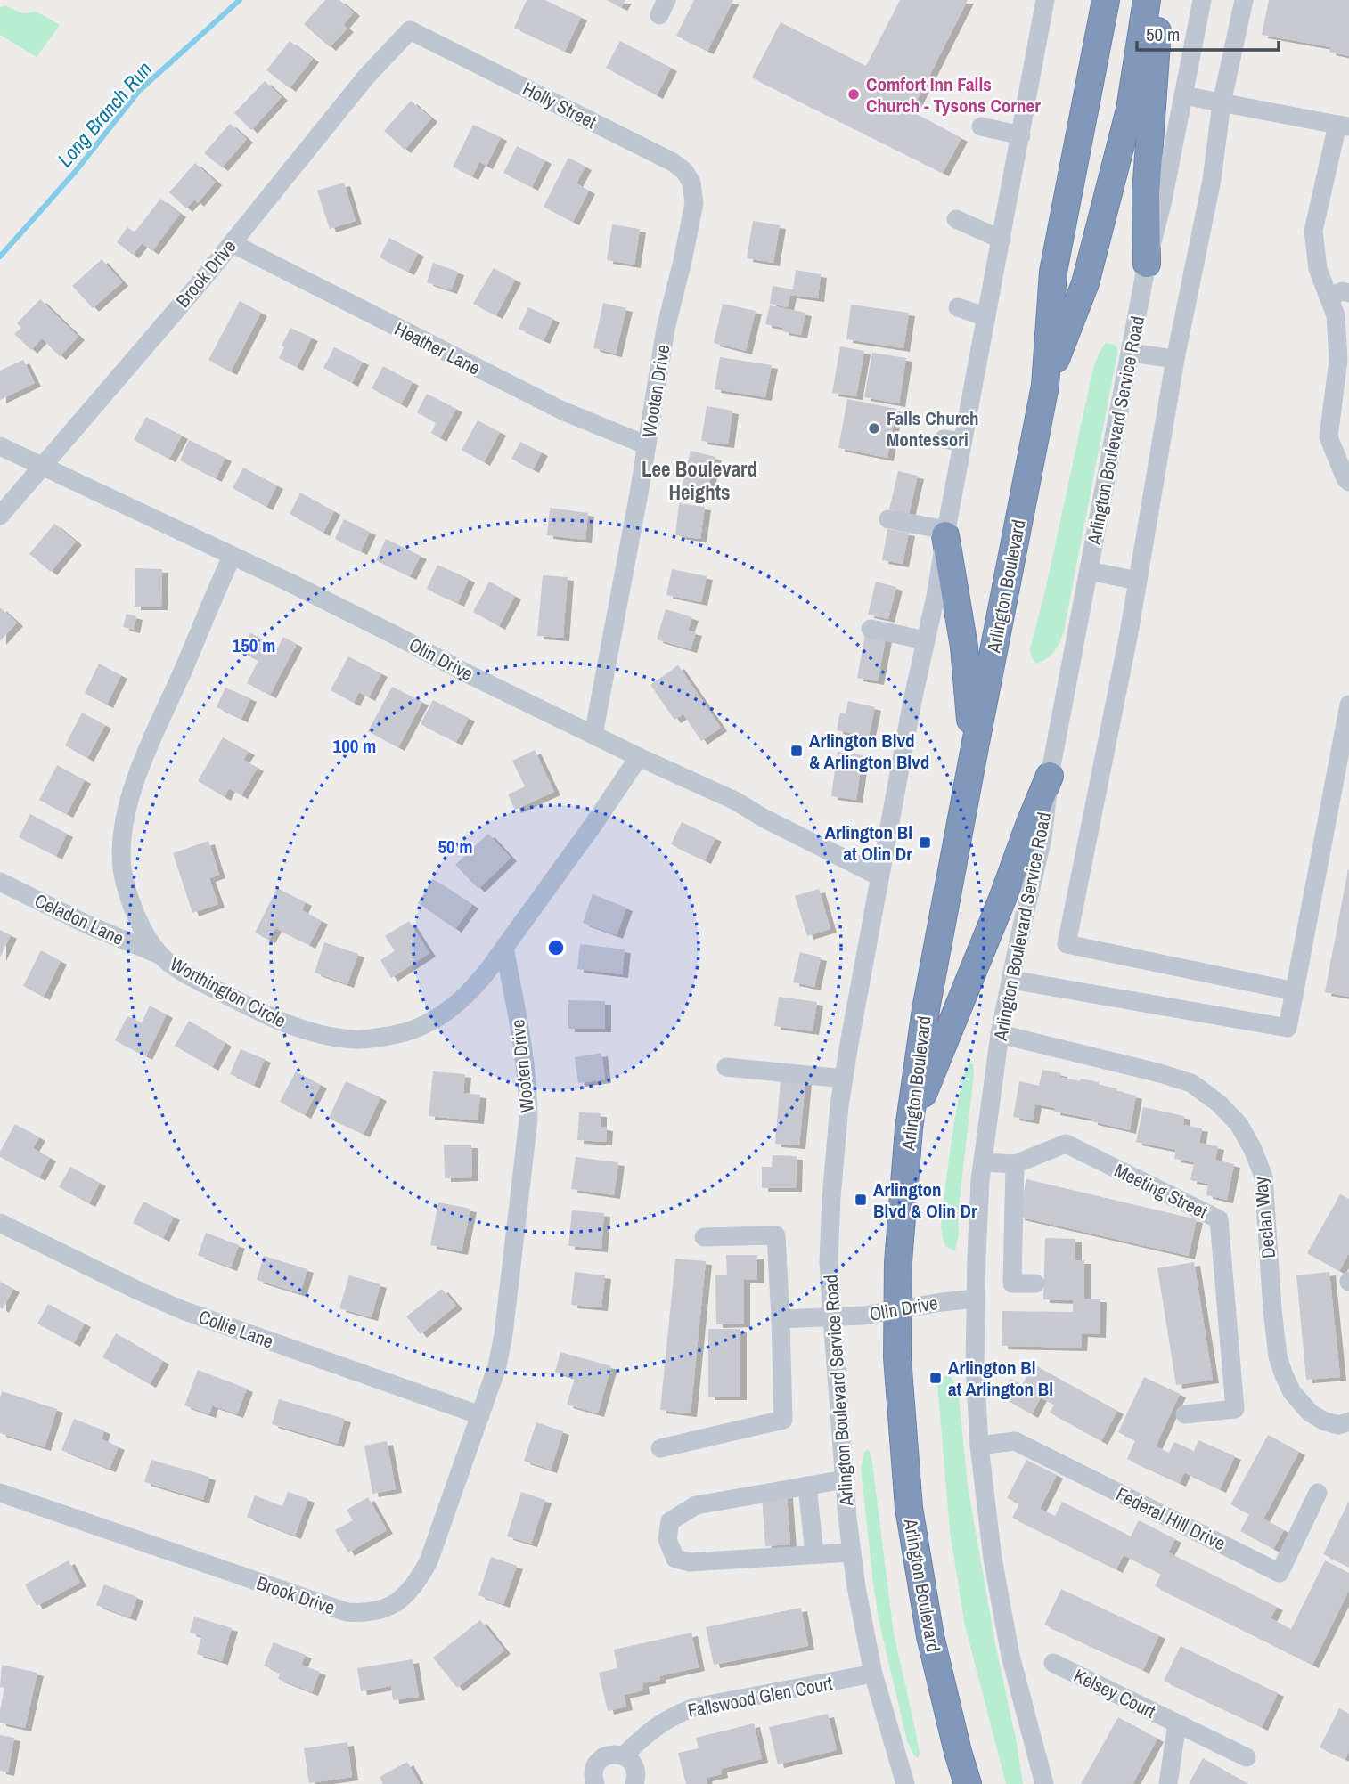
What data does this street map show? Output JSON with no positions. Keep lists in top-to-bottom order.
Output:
{
  "streets": {
    "highway": ["Arlington Boulevard"],
    "street": [
      "Holly Street",
      "Brook Drive",
      "Heather Lane",
      "Wooten Drive",
      "Arlington Boulevard Service Road",
      "Olin Drive",
      "Celadon Lane",
      "Worthington Circle",
      "Meeting Street",
      "Declan Way",
      "Collie Lane",
      "Federal Hill Drive",
      "Kelsey Court",
      "Fallswood Glen Court"
    ]
  },
  "crossings": [
    ["Holly Street", "Brook Drive"],
    ["Holly Street", "Wooten Drive"],
    ["Brook Drive", "Heather Lane"],
    ["Brook Drive", "Wooten Drive"],
    ["Brook Drive", "Olin Drive"],
    ["Brook Drive", "Collie Lane"],
    ["Heather Lane", "Wooten Drive"],
    ["Wooten Drive", "Olin Drive"],
    ["Wooten Drive", "Worthington Circle"],
    ["Wooten Drive", "Collie Lane"],
    ["Arlington Boulevard Service Road", "Olin Drive"],
    ["Arlington Boulevard Service Road", "Meeting Street"],
    ["Arlington Boulevard Service Road", "Declan Way"],
    ["Arlington Boulevard Service Road", "Federal Hill Drive"],
    ["Arlington Boulevard Service Road", "Fallswood Glen Court"],
    ["Arlington Boulevard", "Olin Drive"],
    ["Olin Drive", "Worthington Circle"],
    ["Celadon Lane", "Worthington Circle"]
  ],
  "districts": ["Lee Boulevard Heights"],
  "water": ["Long Branch Run"],
  "places": {
    "other": ["Comfort Inn Falls Church - Tysons Corner", "Falls Church Montessori"],
    "transit": [
      "Arlington Blvd & Arlington Blvd",
      "Arlington Bl at Olin Dr",
      "Arlington Blvd & Olin Dr",
      "Arlington Bl at Arlington Bl"
    ]
  },
  "scale_bar": "50 m",
  "rings": ["150 m", "100 m", "50 m"]
}
